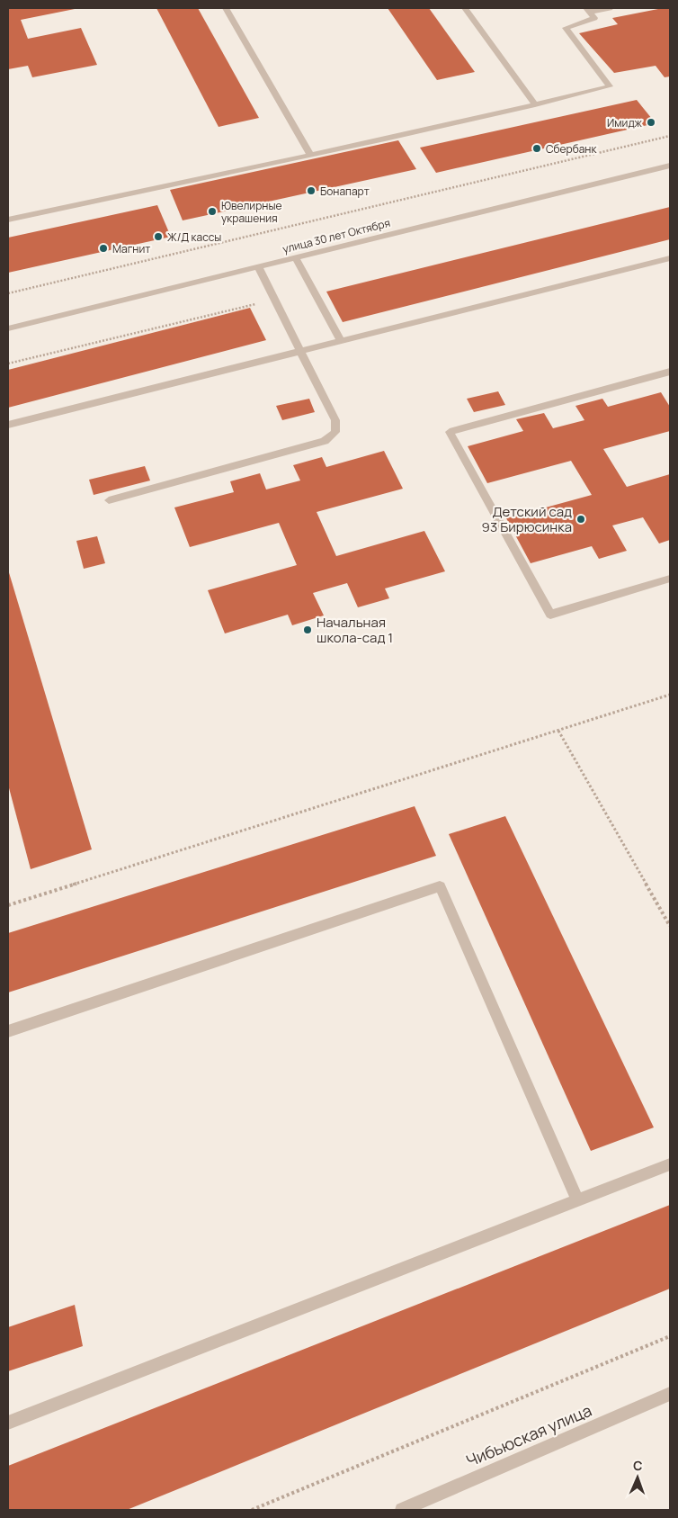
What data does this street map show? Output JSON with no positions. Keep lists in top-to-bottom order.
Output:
{
  "streets": {
    "street": ["улица 30 лет Октября", "Чибьюская улица"]
  },
  "places": [
    "Имидж",
    "Сбербанк",
    "Бонапарт",
    "Ювелирные украшения",
    "Ж/Д кассы",
    "Магнит",
    "Детский сад 93 Бирюсинка",
    "Начальная школа-сад 1"
  ],
  "north": "top"
}
